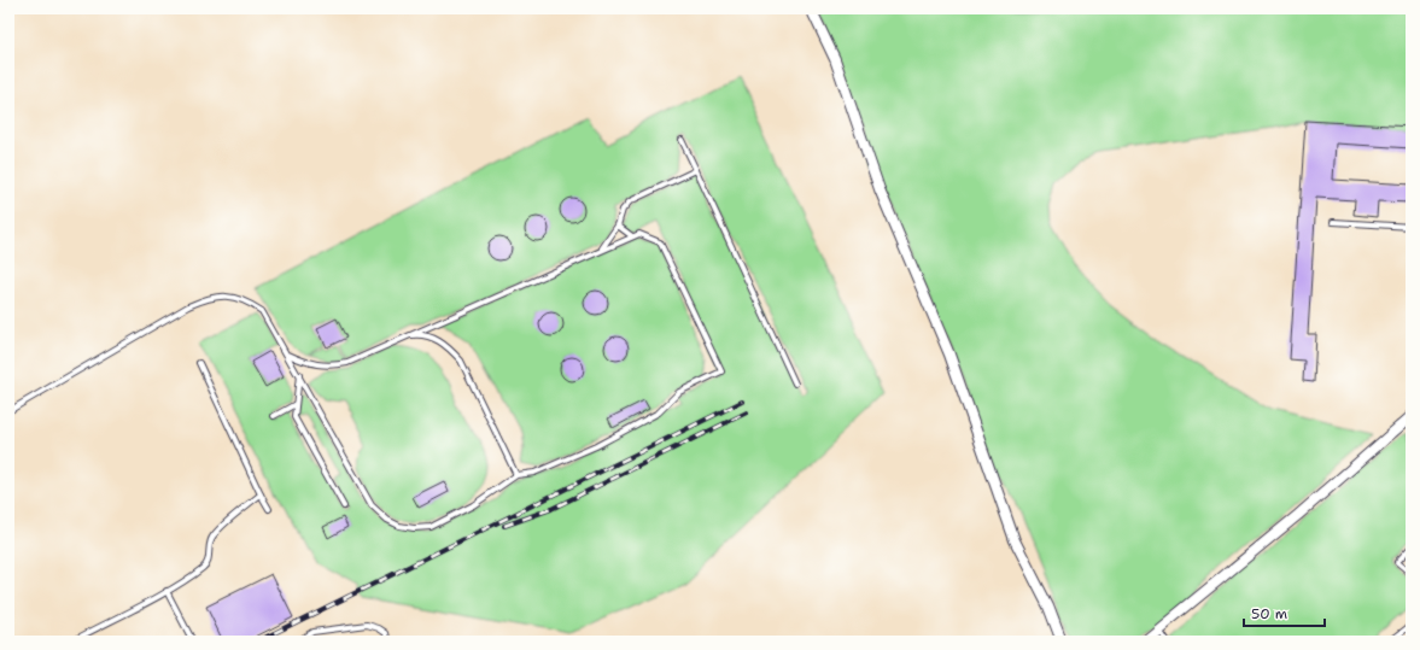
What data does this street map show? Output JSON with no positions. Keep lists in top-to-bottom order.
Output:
{
  "scale_bar": "50 m"
}
